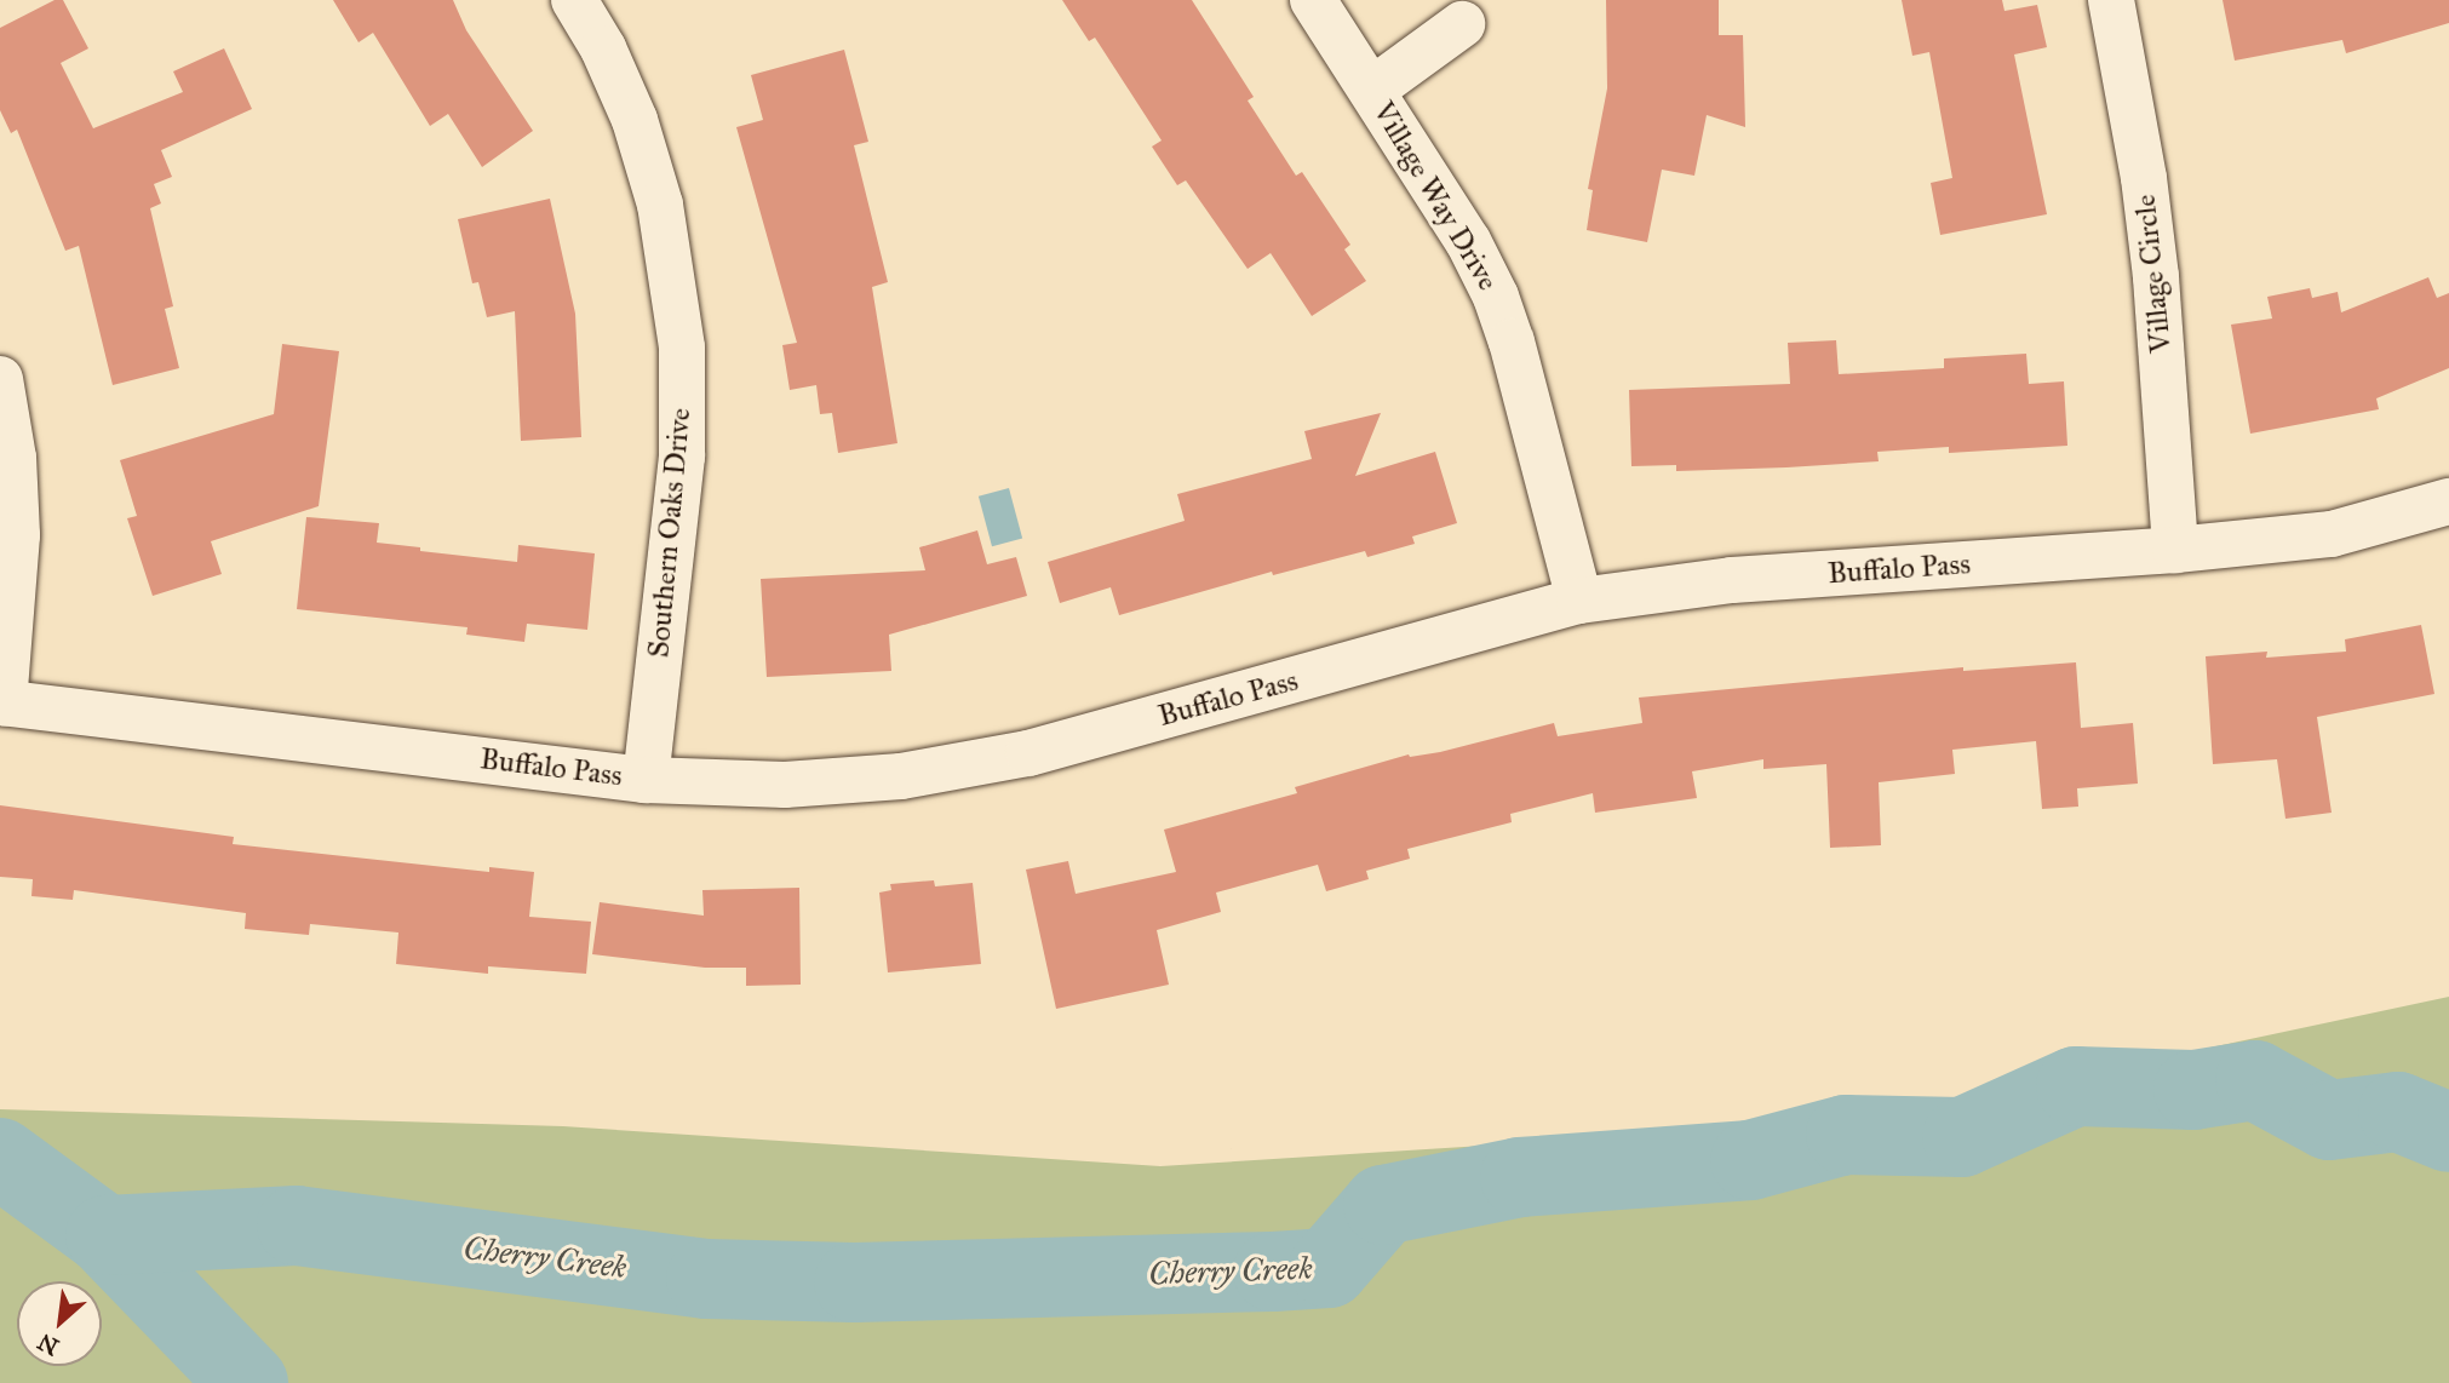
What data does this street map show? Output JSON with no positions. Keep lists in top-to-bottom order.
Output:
{
  "streets": {
    "street": [
      "Village Way Drive",
      "Village Circle",
      "Southern Oaks Drive",
      "Buffalo Pass"
    ]
  },
  "crossings": [
    ["Village Way Drive", "Buffalo Pass"],
    ["Village Circle", "Buffalo Pass"],
    ["Southern Oaks Drive", "Buffalo Pass"]
  ],
  "water": ["Cherry Creek"],
  "north": "bottom left"
}
